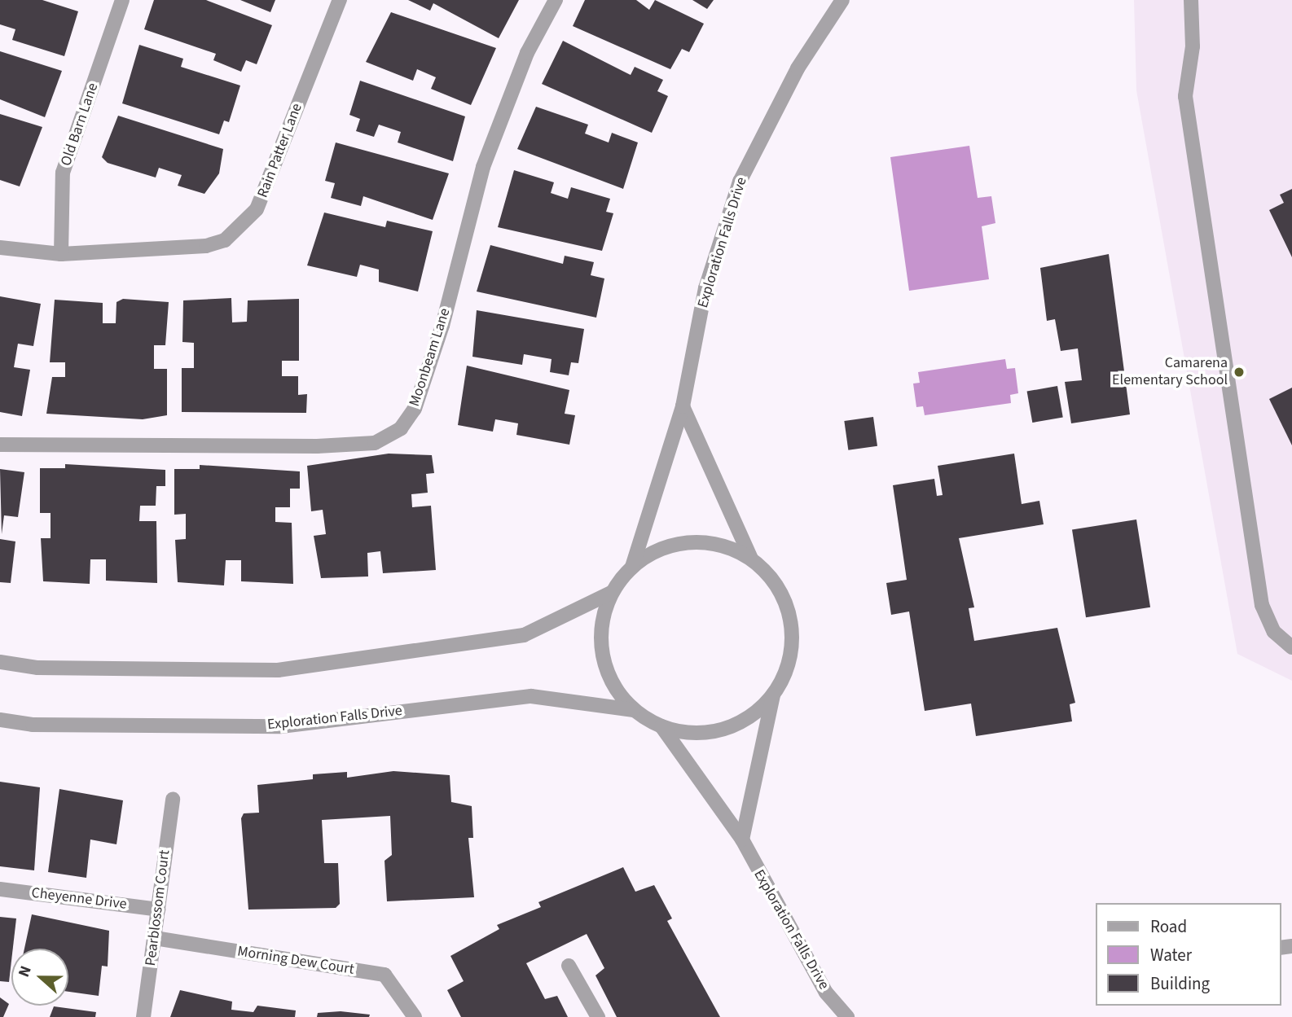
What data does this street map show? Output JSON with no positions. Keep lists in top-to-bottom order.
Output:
{
  "streets": {
    "street": [
      "Old Barn Lane",
      "Rain Patter Lane",
      "Exploration Falls Drive",
      "Moonbeam Lane",
      "Cheyenne Drive",
      "Pearblossom Court",
      "Morning Dew Court"
    ]
  },
  "crossings": [
    ["Old Barn Lane", "Rain Patter Lane"],
    ["Cheyenne Drive", "Pearblossom Court"],
    ["Pearblossom Court", "Morning Dew Court"]
  ],
  "places": ["Camarena Elementary School"],
  "legend": ["Road", "Water", "Building"],
  "north": "left"
}
